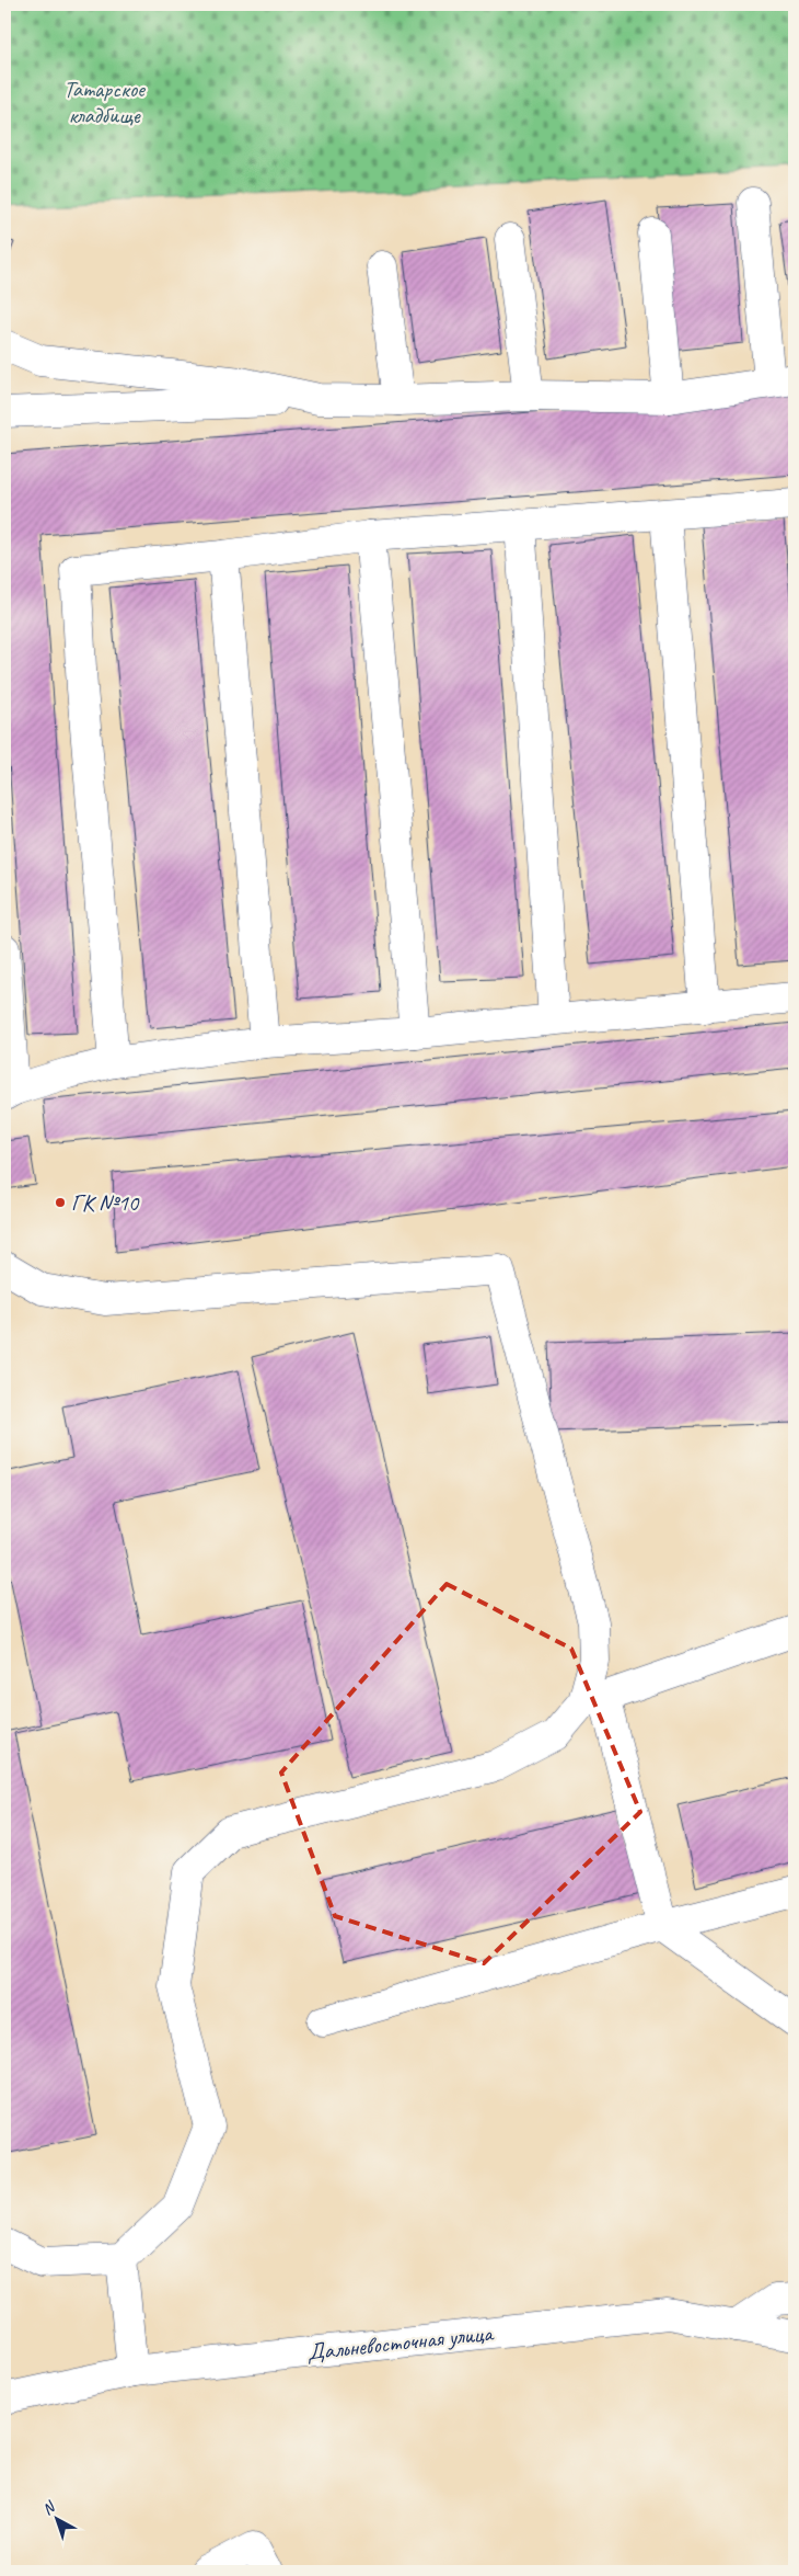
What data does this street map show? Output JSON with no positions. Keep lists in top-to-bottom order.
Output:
{
  "streets": {
    "street": ["Дальневосточная улица"]
  },
  "parks": ["Татарское кладбище"],
  "places": ["ГК №10"],
  "north": "top left"
}
